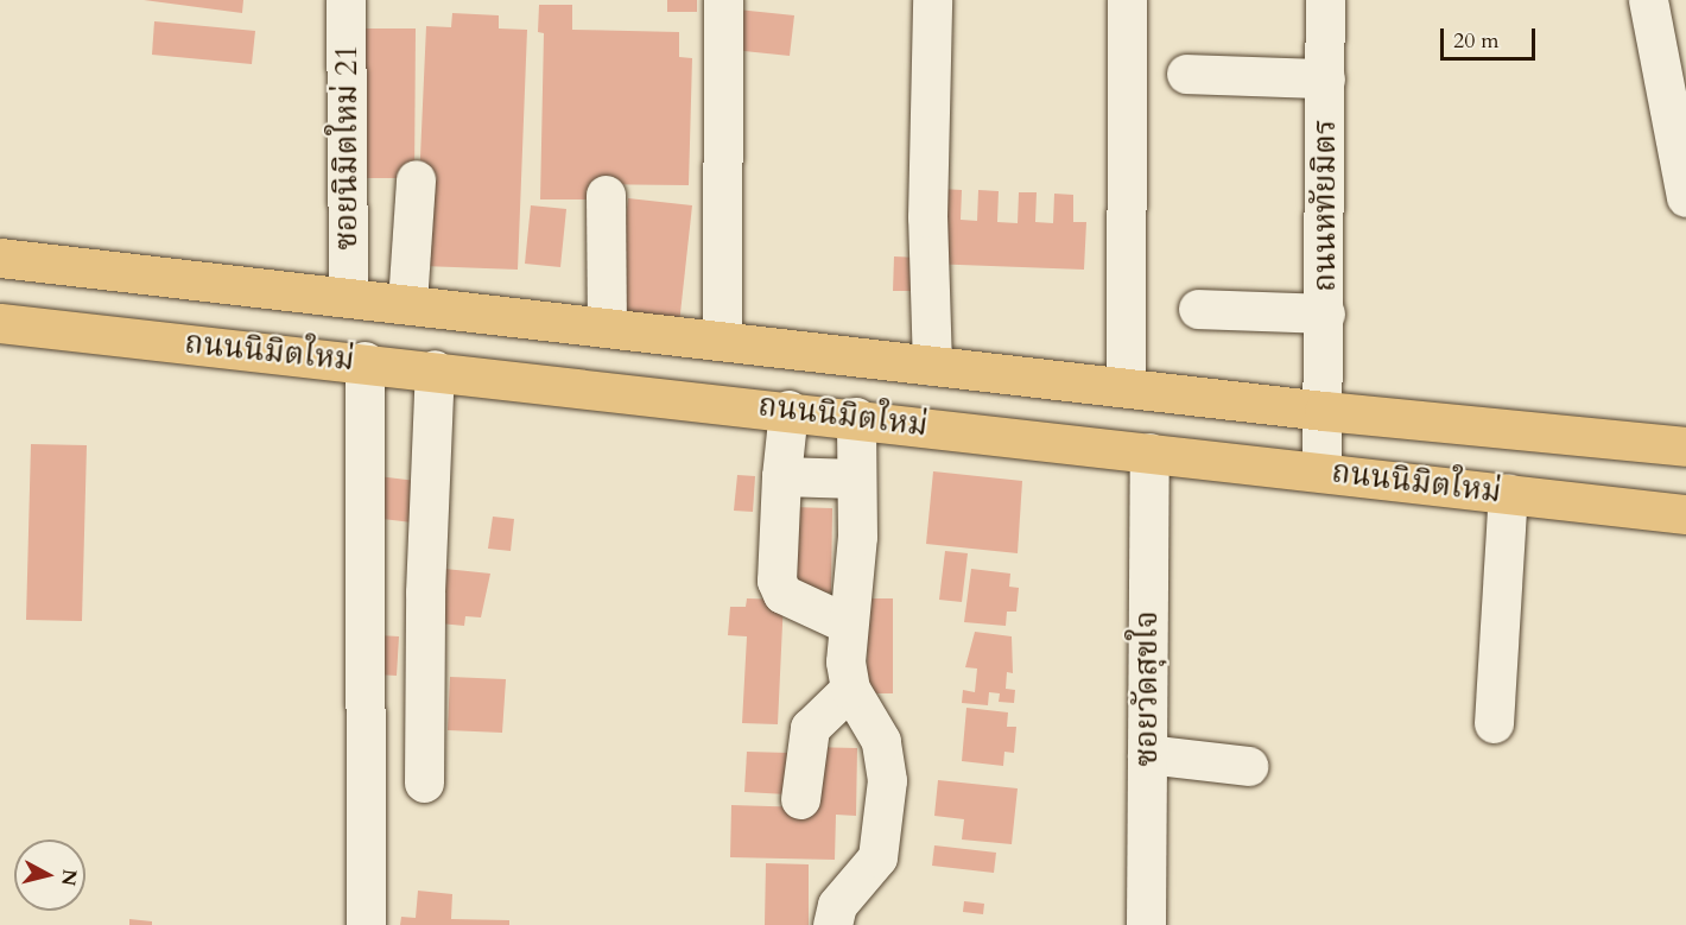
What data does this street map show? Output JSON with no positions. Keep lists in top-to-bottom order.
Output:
{
  "streets": {
    "main road": ["ถนนนิมิตใหม่"],
    "street": ["ซอยนิมิตใหม่ 21", "ถนนหทัยมิตร", "ซอยวัดสุขใจ"]
  },
  "crossings": [
    ["ซอยนิมิตใหม่ 21", "ถนนนิมิตใหม่"],
    ["ถนนหทัยมิตร", "ถนนนิมิตใหม่"],
    ["ถนนนิมิตใหม่", "ซอยวัดสุขใจ"]
  ],
  "scale_bar": "20 m",
  "north": "right"
}
